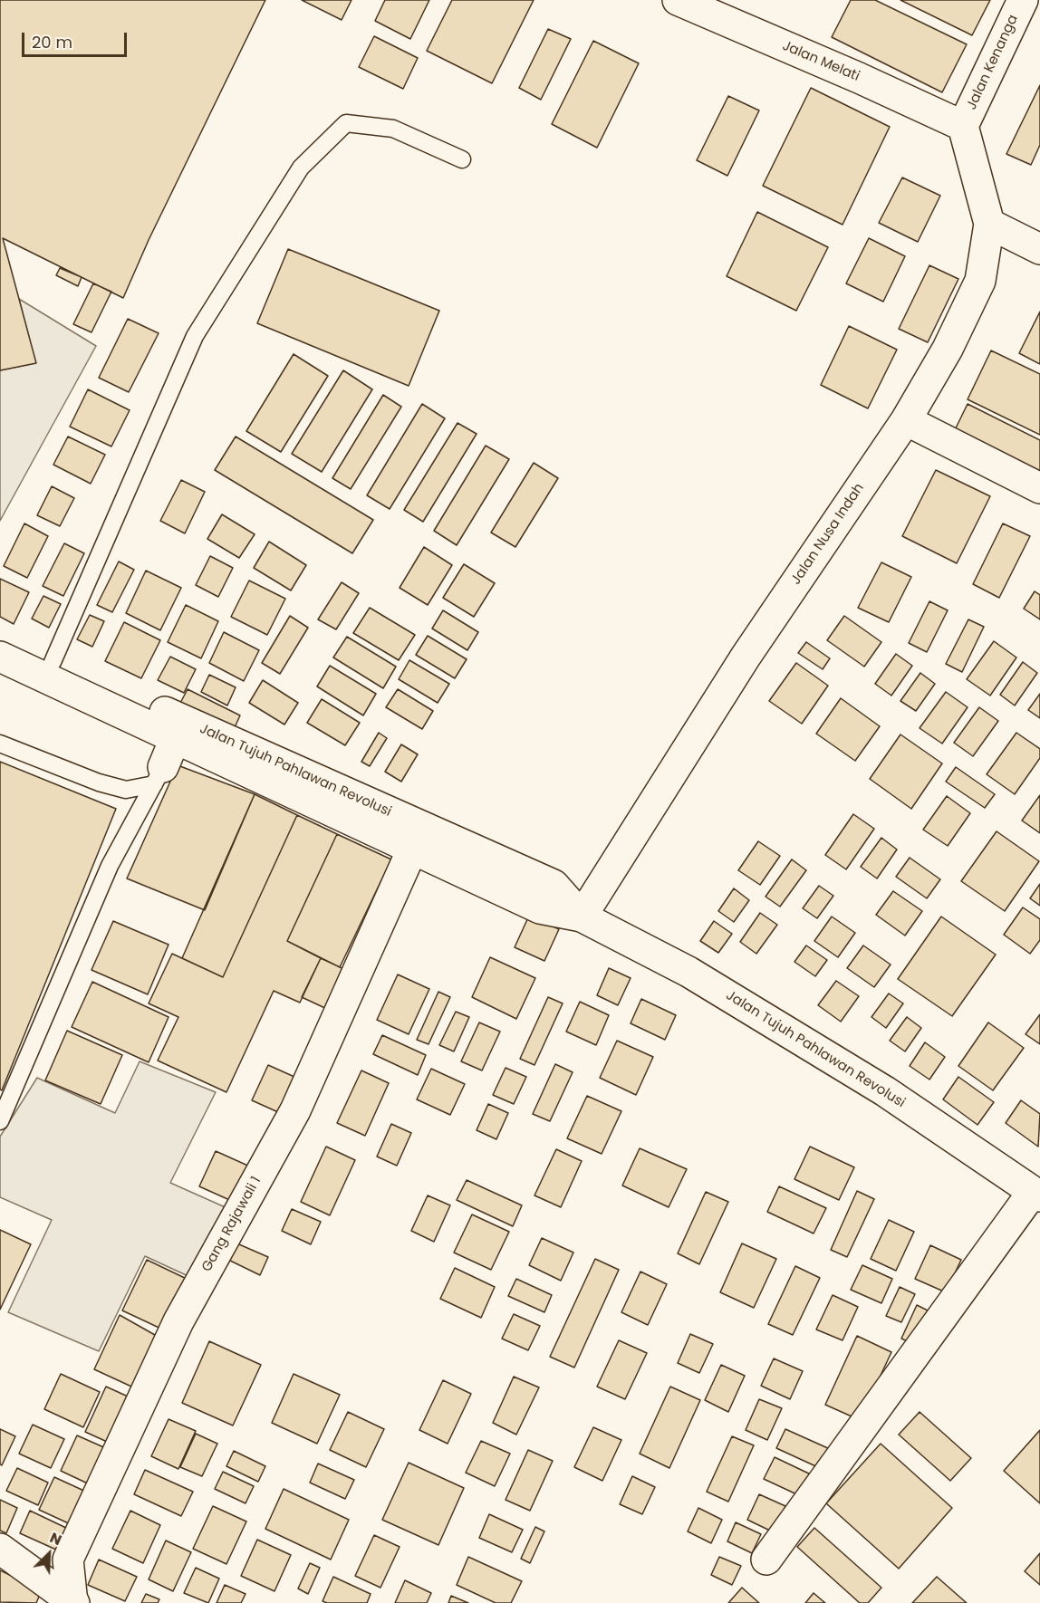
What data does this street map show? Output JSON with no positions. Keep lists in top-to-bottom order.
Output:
{
  "streets": {
    "street": [
      "Jalan Melati",
      "Jalan Kenanga",
      "Jalan Nusa Indah",
      "Jalan Tujuh Pahlawan Revolusi",
      "Gang Rajawali 1"
    ]
  },
  "crossings": [
    ["Jalan Melati", "Jalan Kenanga"],
    ["Jalan Melati", "Jalan Nusa Indah"],
    ["Jalan Kenanga", "Jalan Nusa Indah"],
    ["Jalan Nusa Indah", "Jalan Tujuh Pahlawan Revolusi"],
    ["Jalan Tujuh Pahlawan Revolusi", "Gang Rajawali 1"]
  ],
  "scale_bar": "20 m",
  "north": "top right"
}
